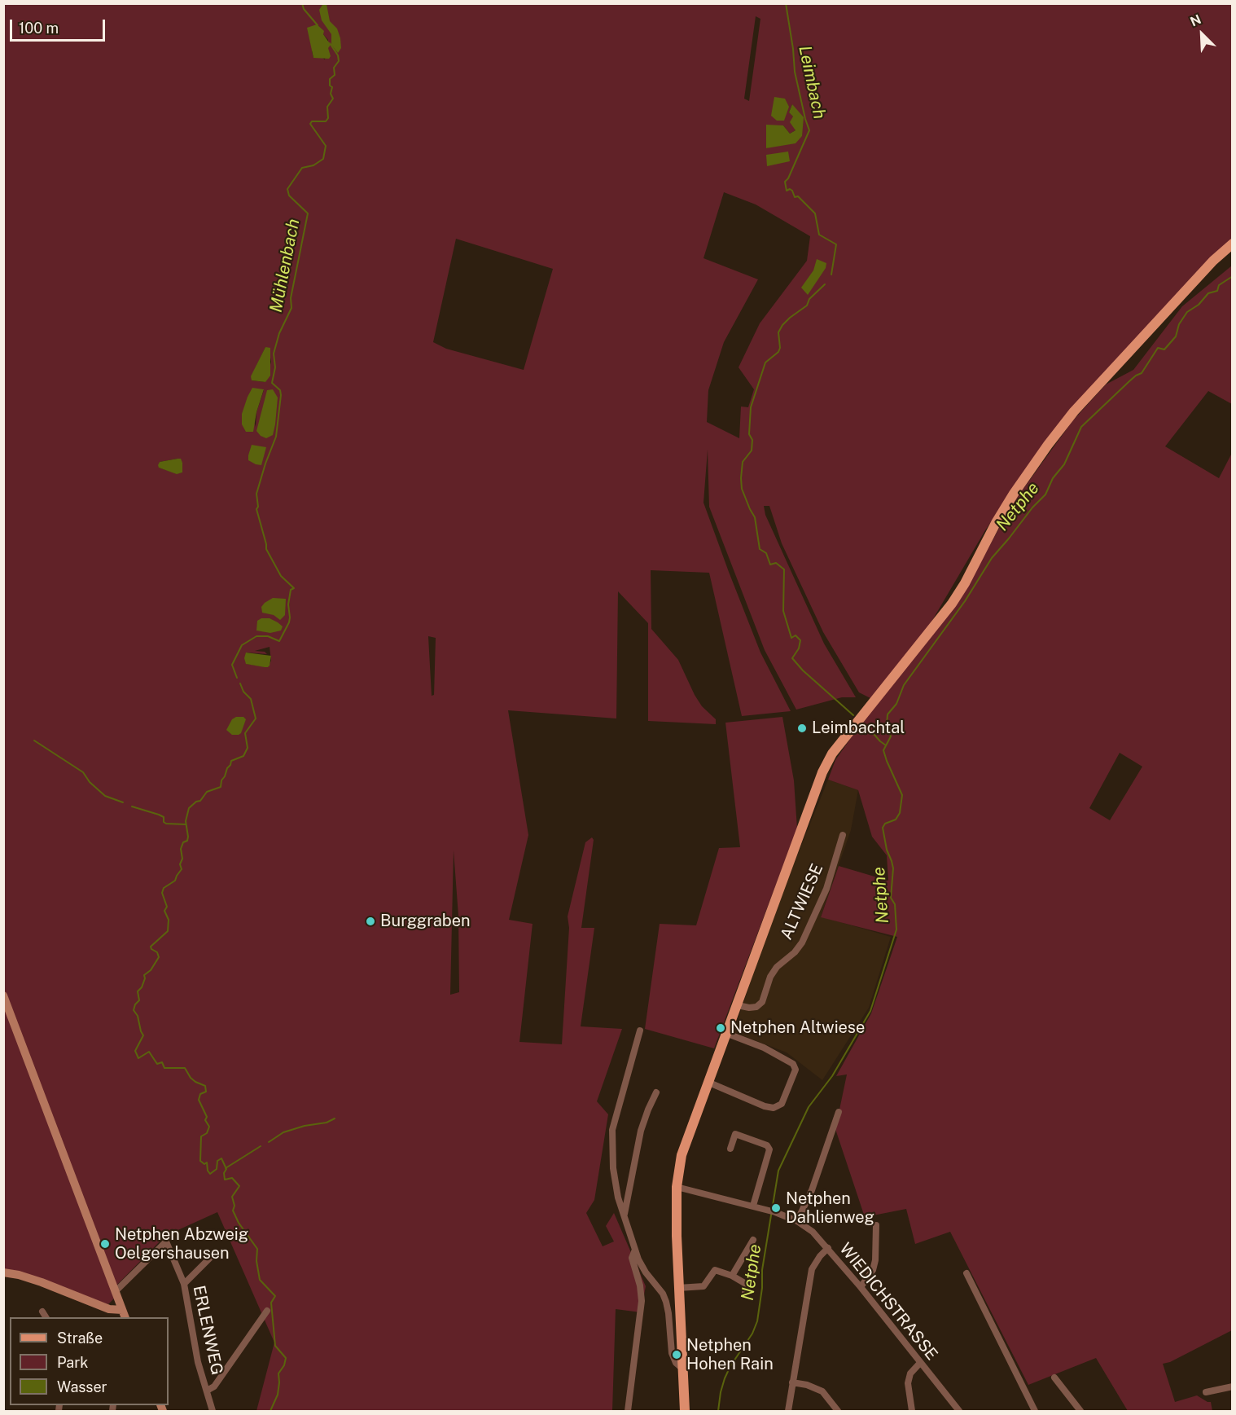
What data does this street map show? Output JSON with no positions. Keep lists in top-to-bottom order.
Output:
{
  "streets": {
    "street": ["ALTWIESE", "WIEDICHSTRASSE", "ERLENWEG"]
  },
  "water": ["Leimbach", "Mühlenbach", "Netphe"],
  "places": [
    "Leimbachtal",
    "Burggraben",
    "Netphen Altwiese",
    "Netphen Dahlienweg",
    "Netphen Abzweig Oelgershausen",
    "Netphen Hohen Rain"
  ],
  "legend": ["Straße", "Park", "Wasser"],
  "scale_bar": "100 m",
  "north": "top left"
}
